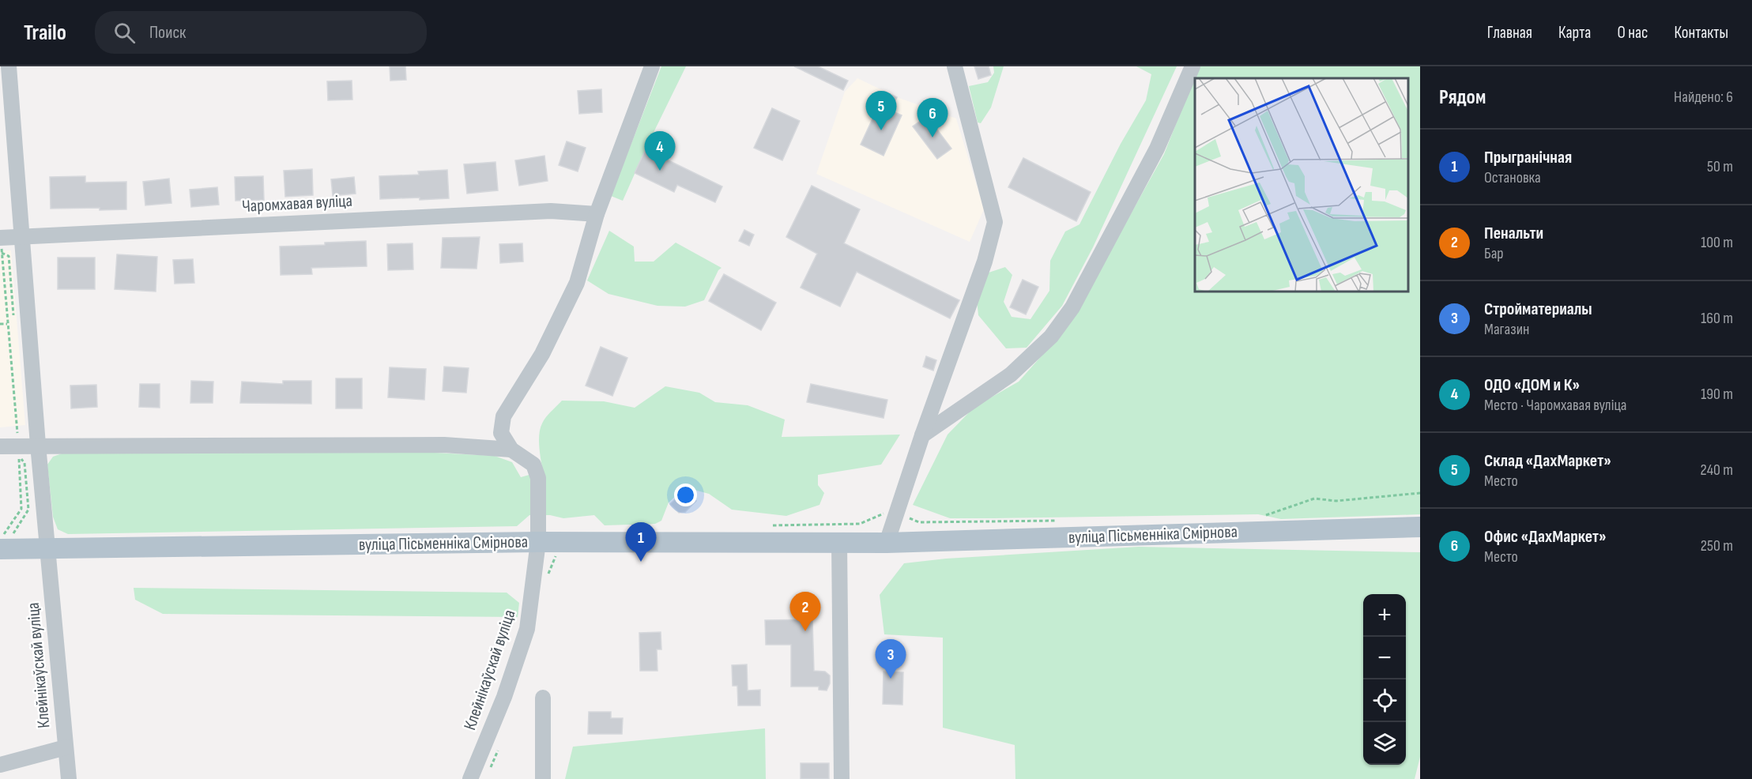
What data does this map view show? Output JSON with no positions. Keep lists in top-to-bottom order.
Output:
{
  "streets": {
    "main road": ["вуліца Пісьменніка Смірнова"],
    "street": ["Чаромхавая вуліца", "Клейнікаўскай вуліца"]
  },
  "crossings": [
    ["Чаромхавая вуліца", "Клейнікаўскай вуліца"],
    ["вуліца Пісьменніка Смірнова", "Клейнікаўскай вуліца"]
  ],
  "page": {
    "header": "Trailo",
    "search": "Поиск",
    "nav": [
      "Главная",
      "Карта",
      "О нас",
      "Контакты"
    ],
    "heading": ["Рядом", "Найдено: 6"],
    "pins": [
      "5",
      "6",
      "4",
      "1",
      "2",
      "3"
    ],
    "list": [
      {
        "mark": "1",
        "name": "Прыгранічная",
        "note": "Остановка",
        "value": "50 m"
      },
      {
        "mark": "2",
        "name": "Пенальти",
        "note": "Бар",
        "value": "100 m"
      },
      {
        "mark": "3",
        "name": "Стройматериалы",
        "note": "Магазин",
        "value": "160 m"
      },
      {
        "mark": "4",
        "name": "ОДО «ДОМ и К»",
        "note": "Место · Чаромхавая вуліца",
        "value": "190 m"
      },
      {
        "mark": "5",
        "name": "Склад «ДахМаркет»",
        "note": "Место",
        "value": "240 m"
      },
      {
        "mark": "6",
        "name": "Офис «ДахМаркет»",
        "note": "Место",
        "value": "250 m"
      }
    ],
    "map_buttons": ["+", "−"]
  }
}
